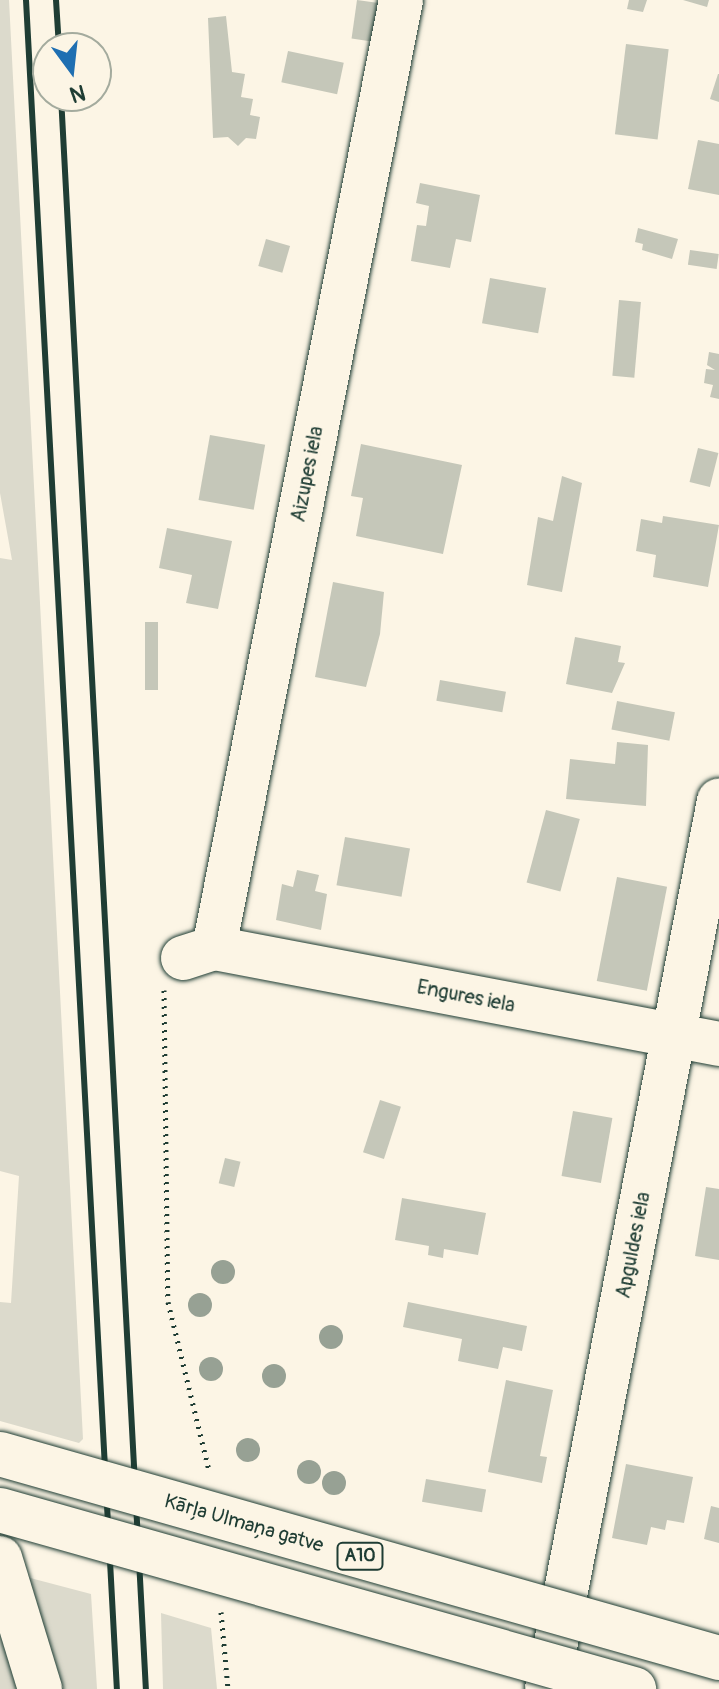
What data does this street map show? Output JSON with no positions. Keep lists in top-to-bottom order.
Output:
{
  "streets": {
    "main road": [
      "Aizupes iela",
      "Engures iela",
      "Apguldes iela",
      "Kārļa Ulmaņa gatve",
      "A10"
    ]
  },
  "crossings": [
    ["Aizupes iela", "Engures iela"],
    ["Engures iela", "Apguldes iela"]
  ],
  "north": "bottom"
}
